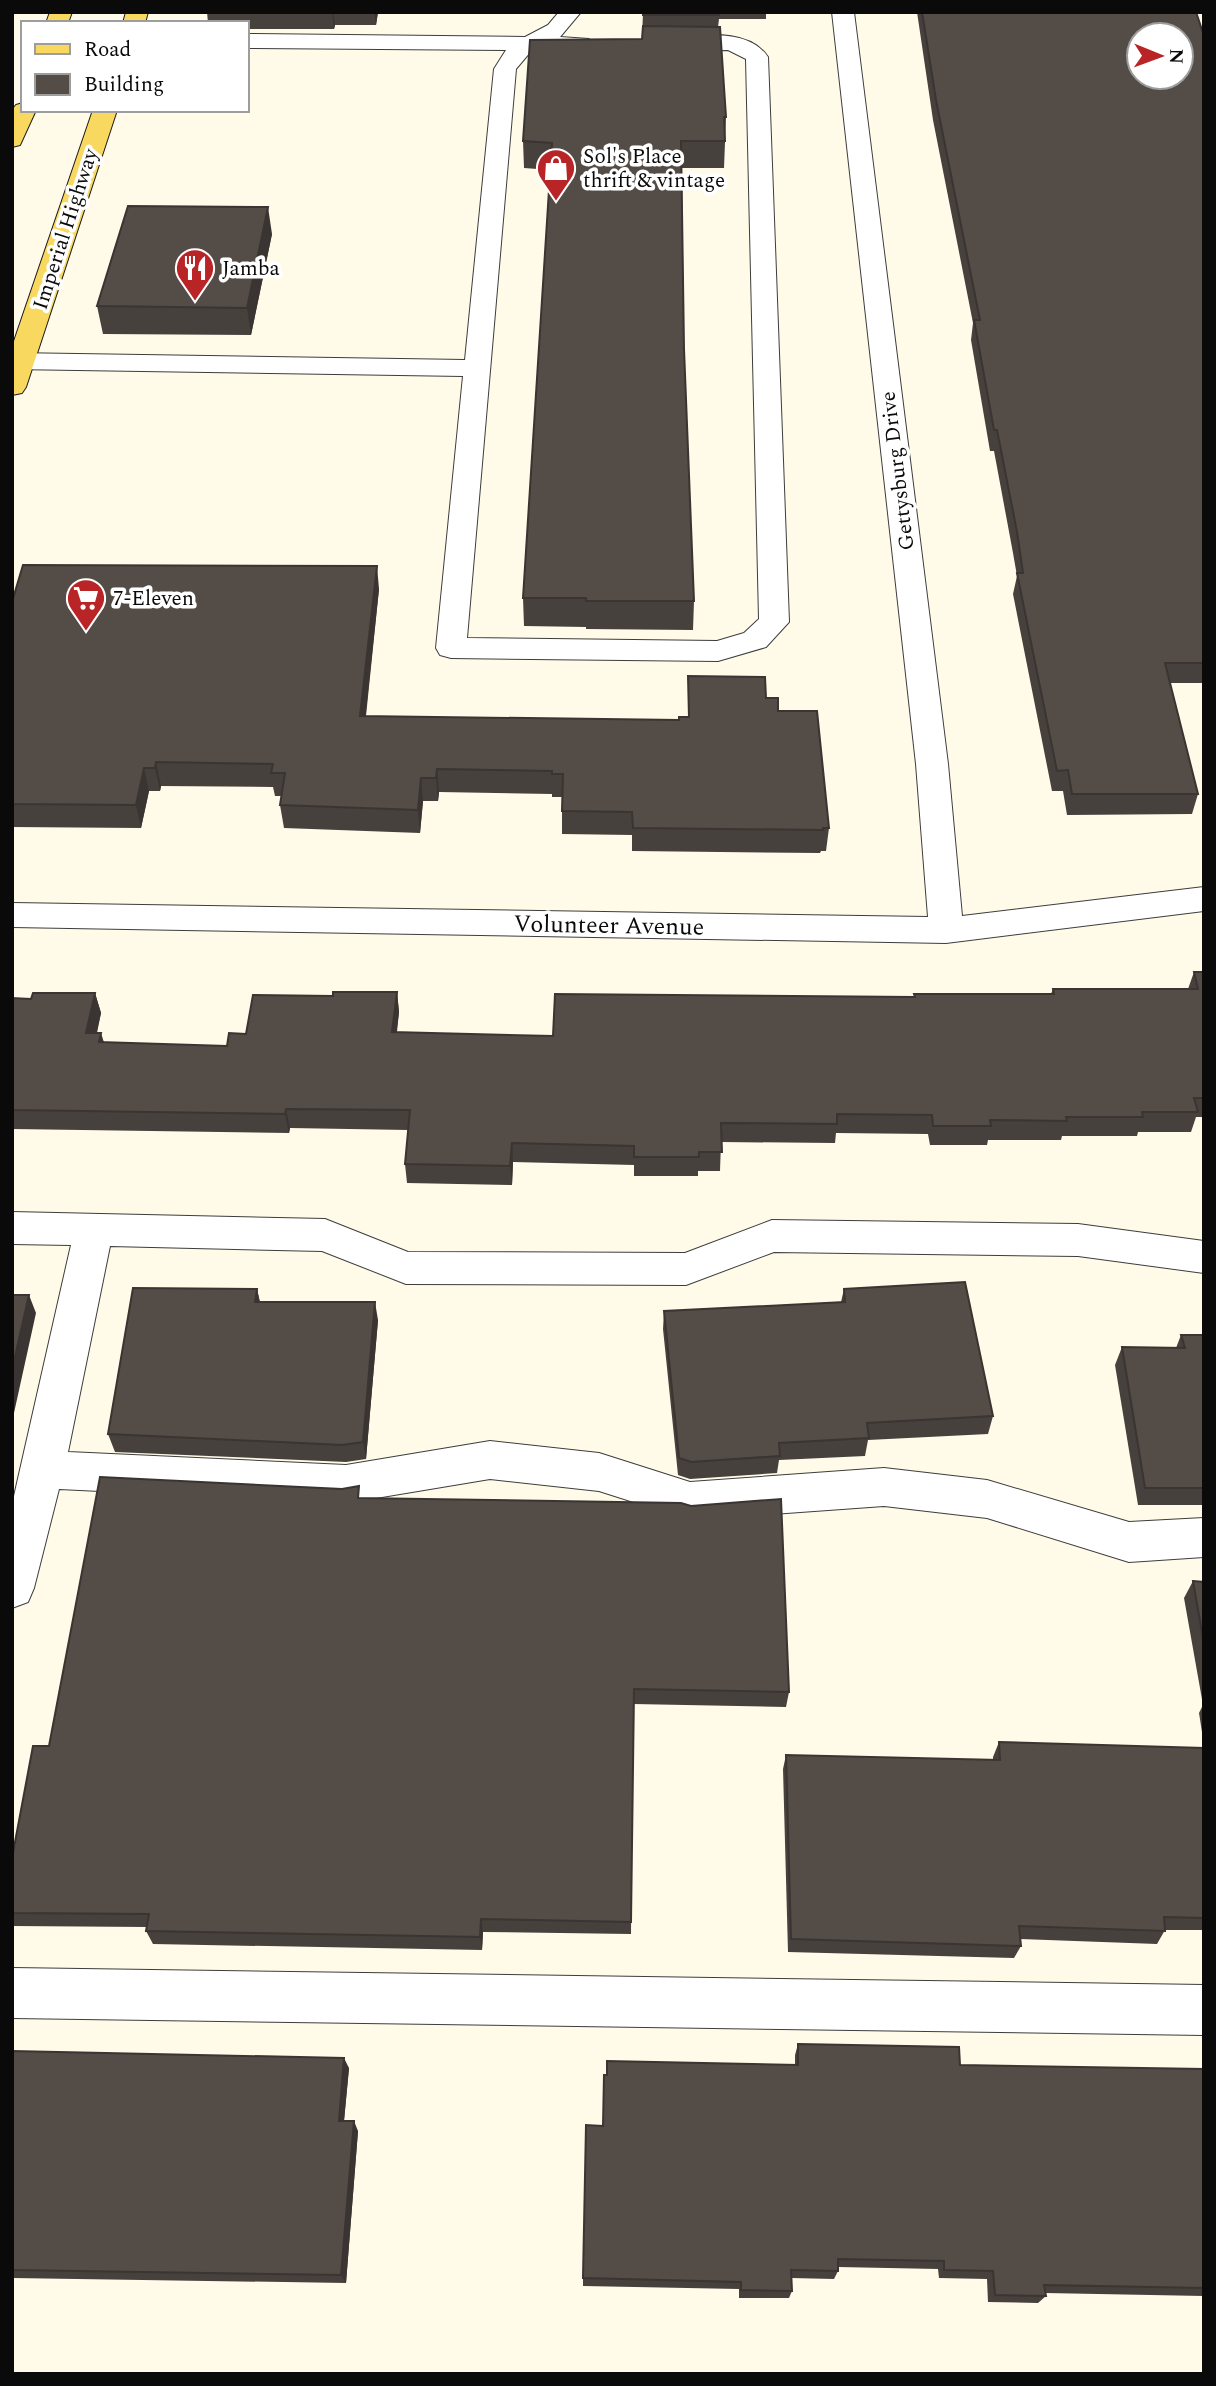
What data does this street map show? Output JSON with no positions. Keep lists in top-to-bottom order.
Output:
{
  "streets": {
    "main road": ["Imperial Highway"],
    "street": ["Gettysburg Drive", "Volunteer Avenue"]
  },
  "crossings": [
    ["Gettysburg Drive", "Volunteer Avenue"]
  ],
  "places": {
    "shop": ["Sol's Place thrift & vintage"],
    "restaurant": ["Jamba"],
    "supermarket": ["7-Eleven"]
  },
  "legend": ["Road", "Building"],
  "north": "right"
}
